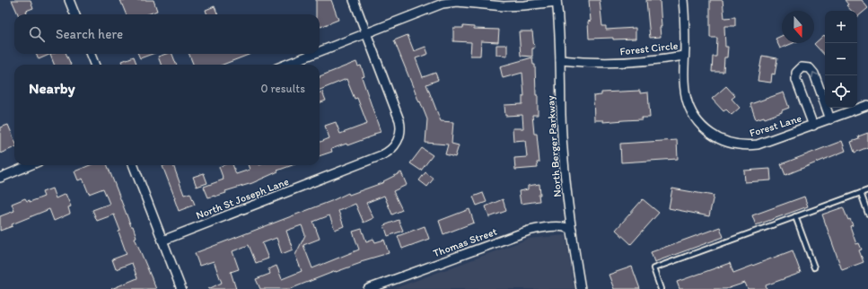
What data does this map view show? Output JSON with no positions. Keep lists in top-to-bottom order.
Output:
{
  "streets": {
    "street": [
      "Forest Circle",
      "Forest Lane",
      "North Berger Parkway",
      "North St Joseph Lane",
      "Thomas Street"
    ]
  },
  "crossings": [
    ["Forest Circle", "Forest Lane"],
    ["Forest Circle", "North Berger Parkway"],
    ["North Berger Parkway", "Thomas Street"]
  ],
  "north": "bottom",
  "page": {
    "map_buttons": ["+", "−"],
    "search": "Search here",
    "heading": ["Nearby", "0 results"]
  }
}
